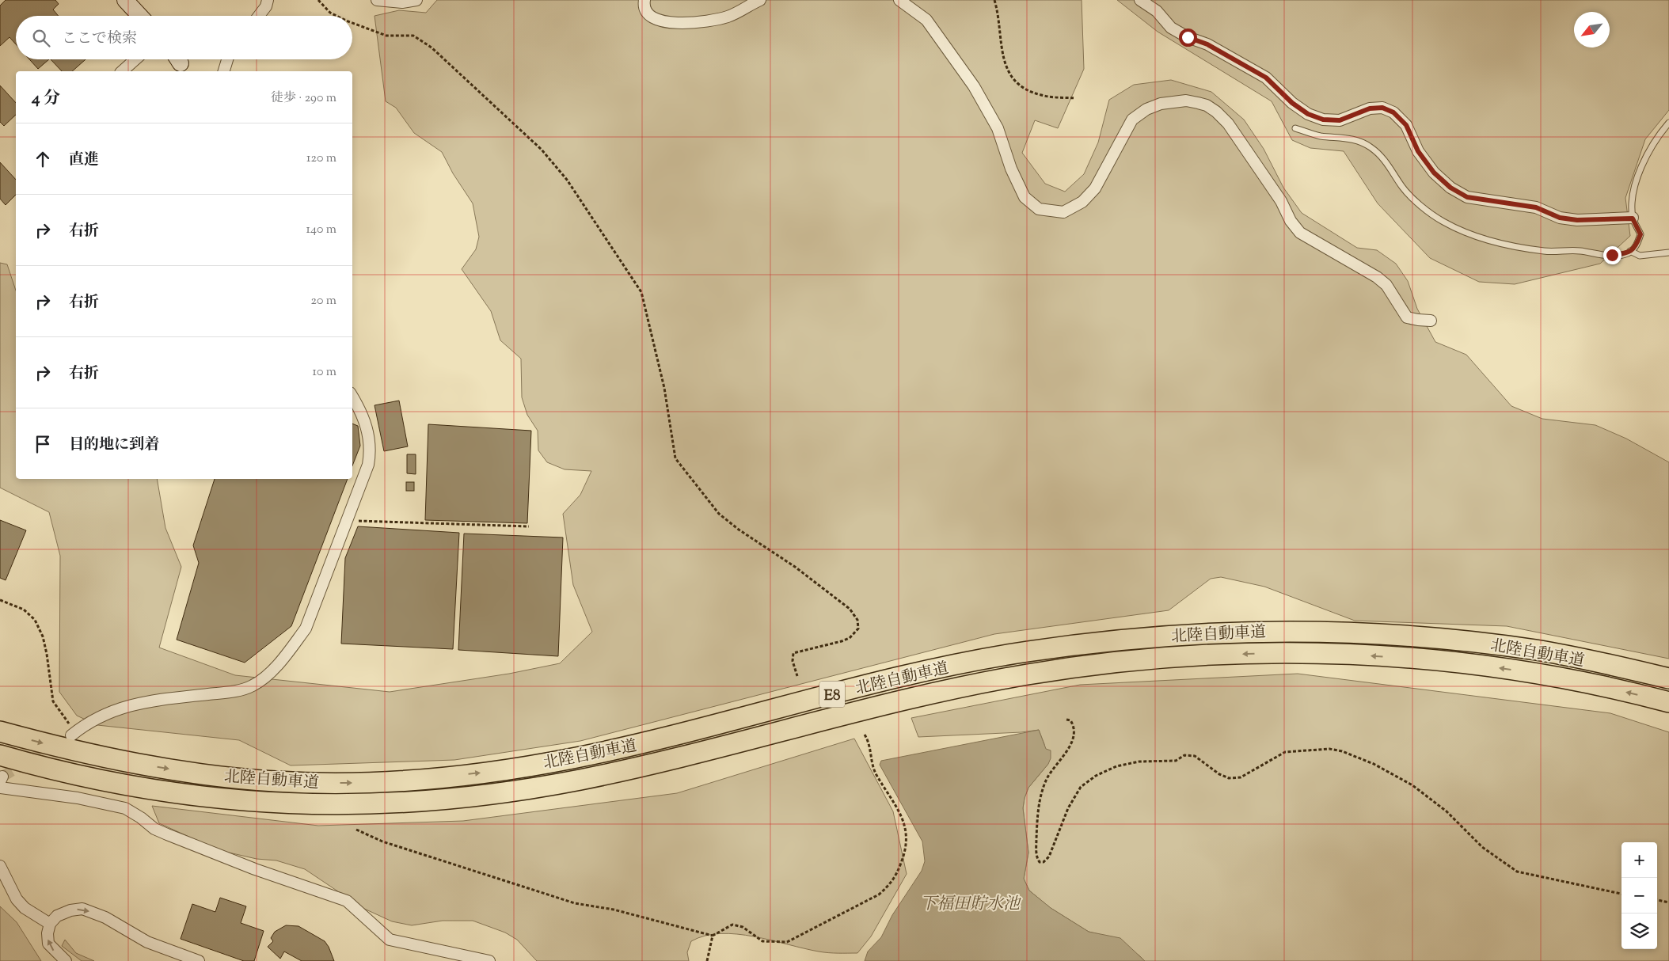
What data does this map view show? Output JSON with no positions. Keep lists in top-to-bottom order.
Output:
{
  "streets": {
    "highway": ["北陸自動車道", "E8"]
  },
  "water": ["下福田貯水池"],
  "north": "bottom left",
  "page": {
    "search": "ここで検索",
    "heading": ["4 分", "徒歩 · 290 m"],
    "list": [
      ["直進", "120 m"],
      ["右折", "140 m"],
      ["右折", "20 m"],
      ["右折", "10 m"],
      "目的地に到着"
    ],
    "map_buttons": ["+", "−"]
  }
}
